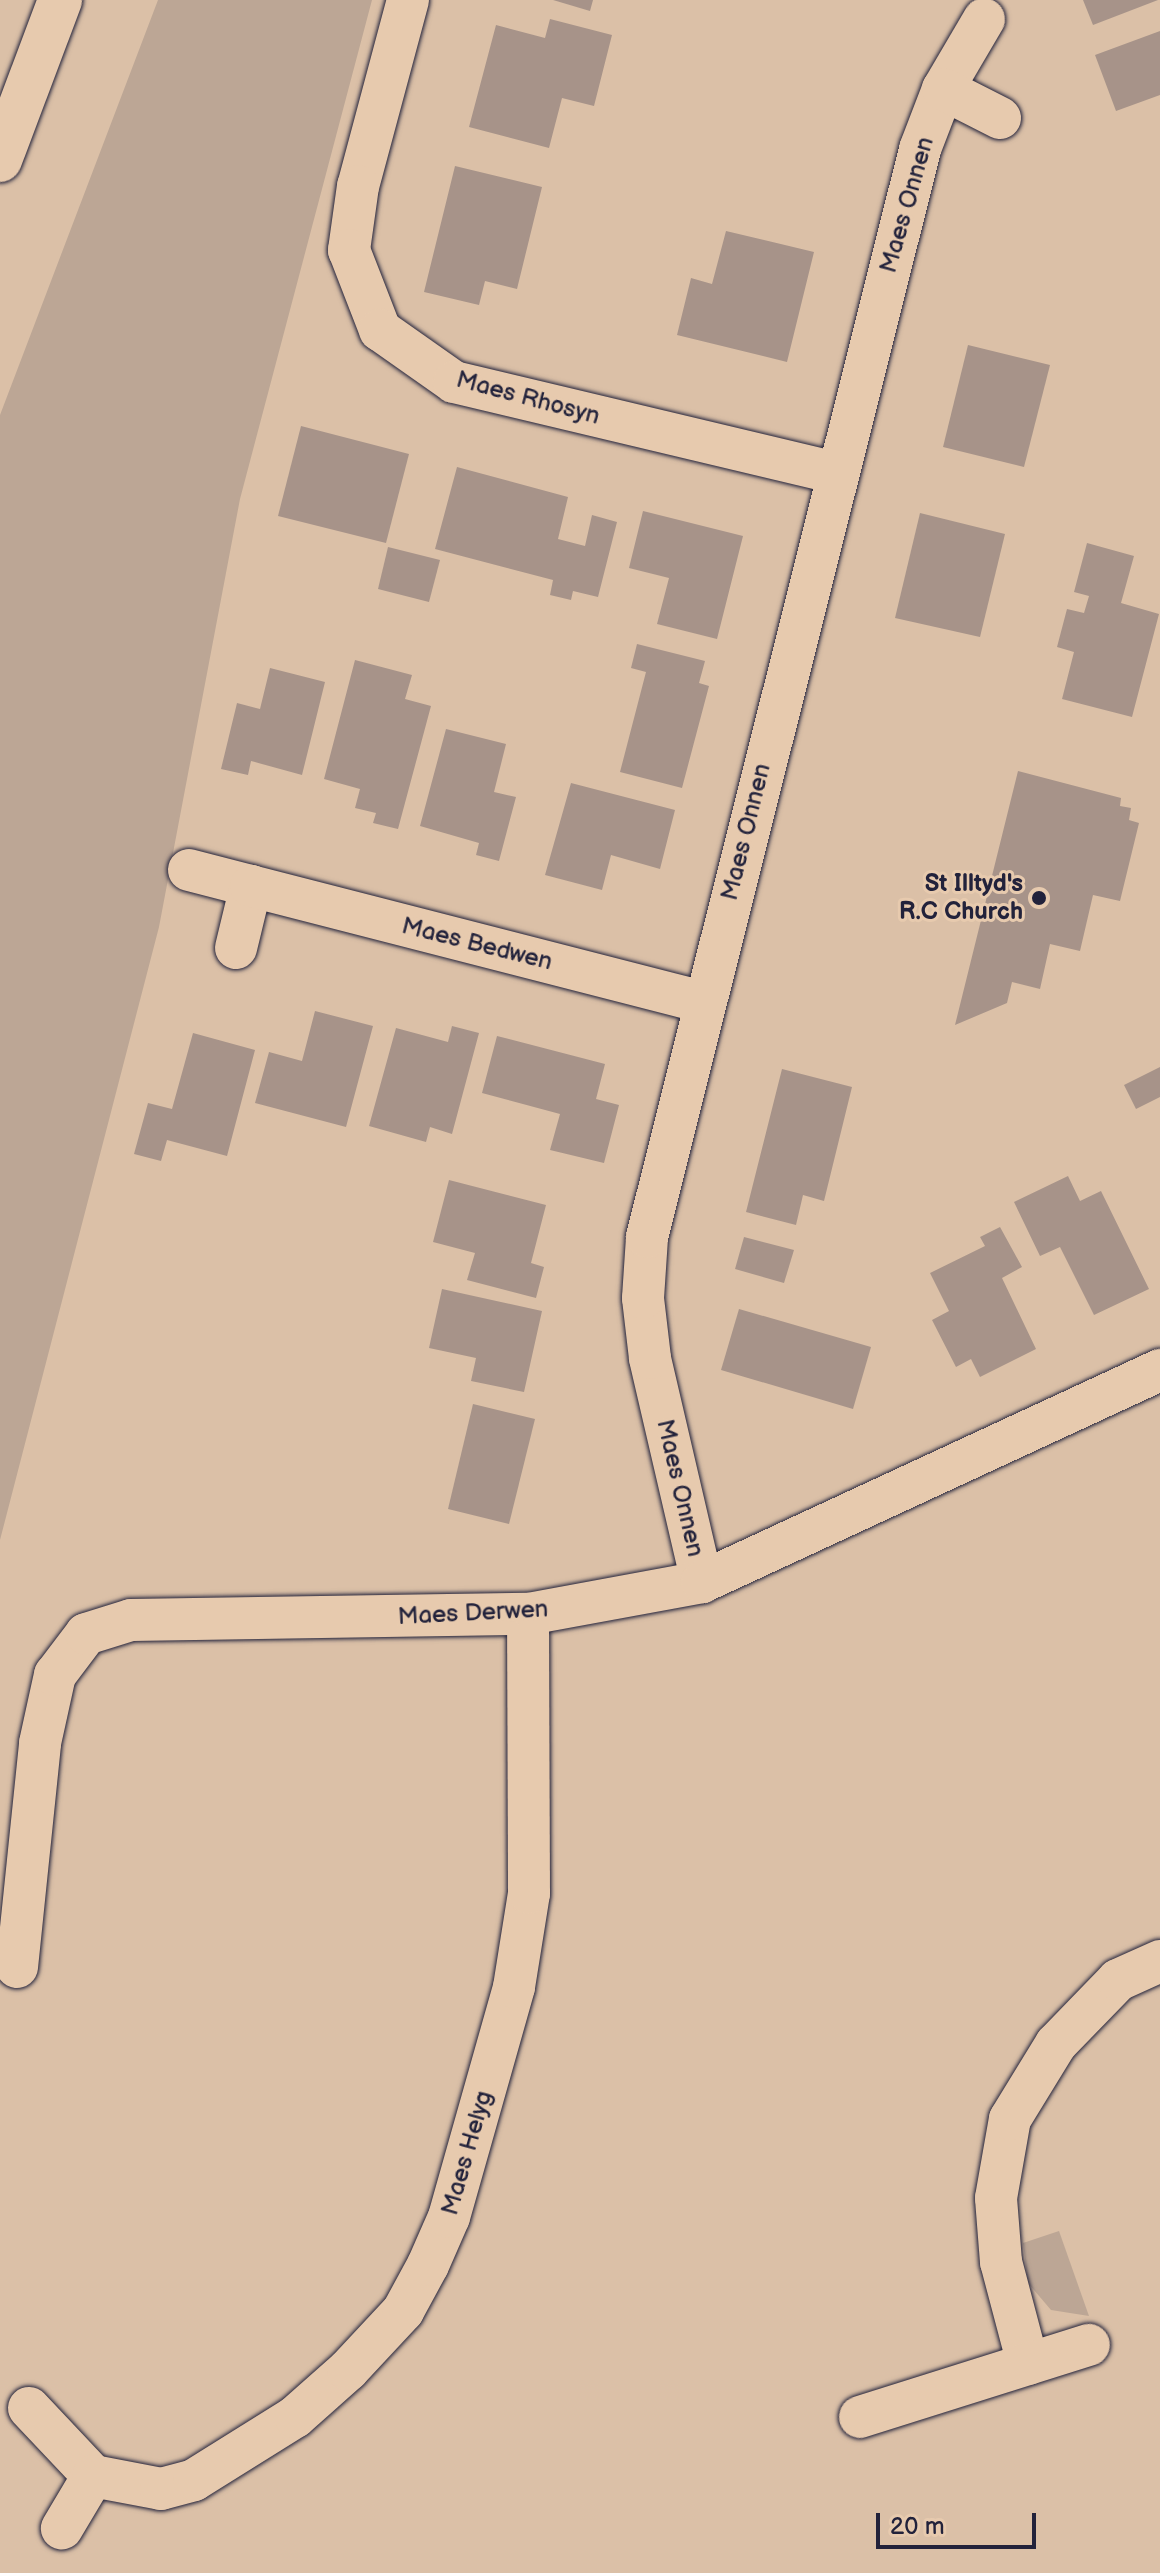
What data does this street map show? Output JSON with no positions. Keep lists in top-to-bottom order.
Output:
{
  "streets": {
    "street": [
      "Maes Onnen",
      "Maes Rhosyn",
      "Maes Bedwen",
      "Maes Derwen",
      "Maes Helyg"
    ]
  },
  "crossings": [
    ["Maes Onnen", "Maes Rhosyn"],
    ["Maes Onnen", "Maes Bedwen"],
    ["Maes Onnen", "Maes Derwen"],
    ["Maes Derwen", "Maes Helyg"]
  ],
  "places": ["St Illtyd's R.C Church"],
  "scale_bar": "20 m"
}
